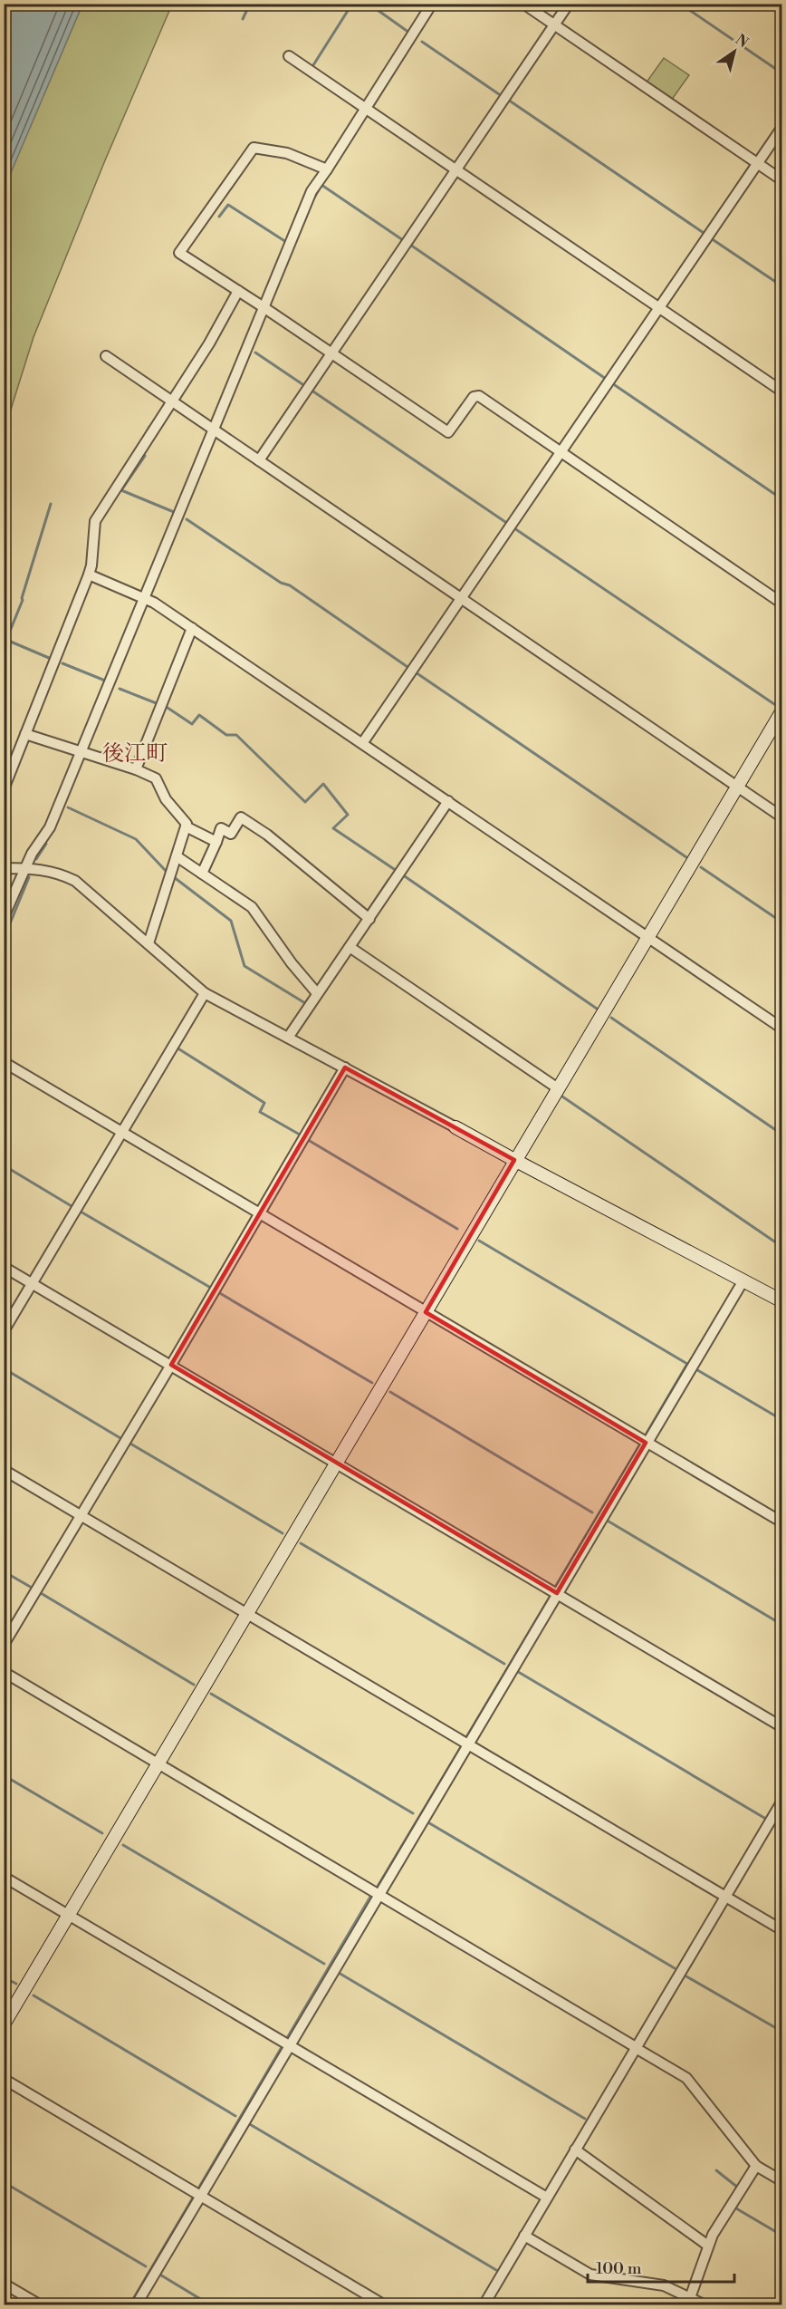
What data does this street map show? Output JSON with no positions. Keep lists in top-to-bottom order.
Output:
{
  "districts": ["後江町"],
  "scale_bar": "100 m",
  "north": "top right"
}
